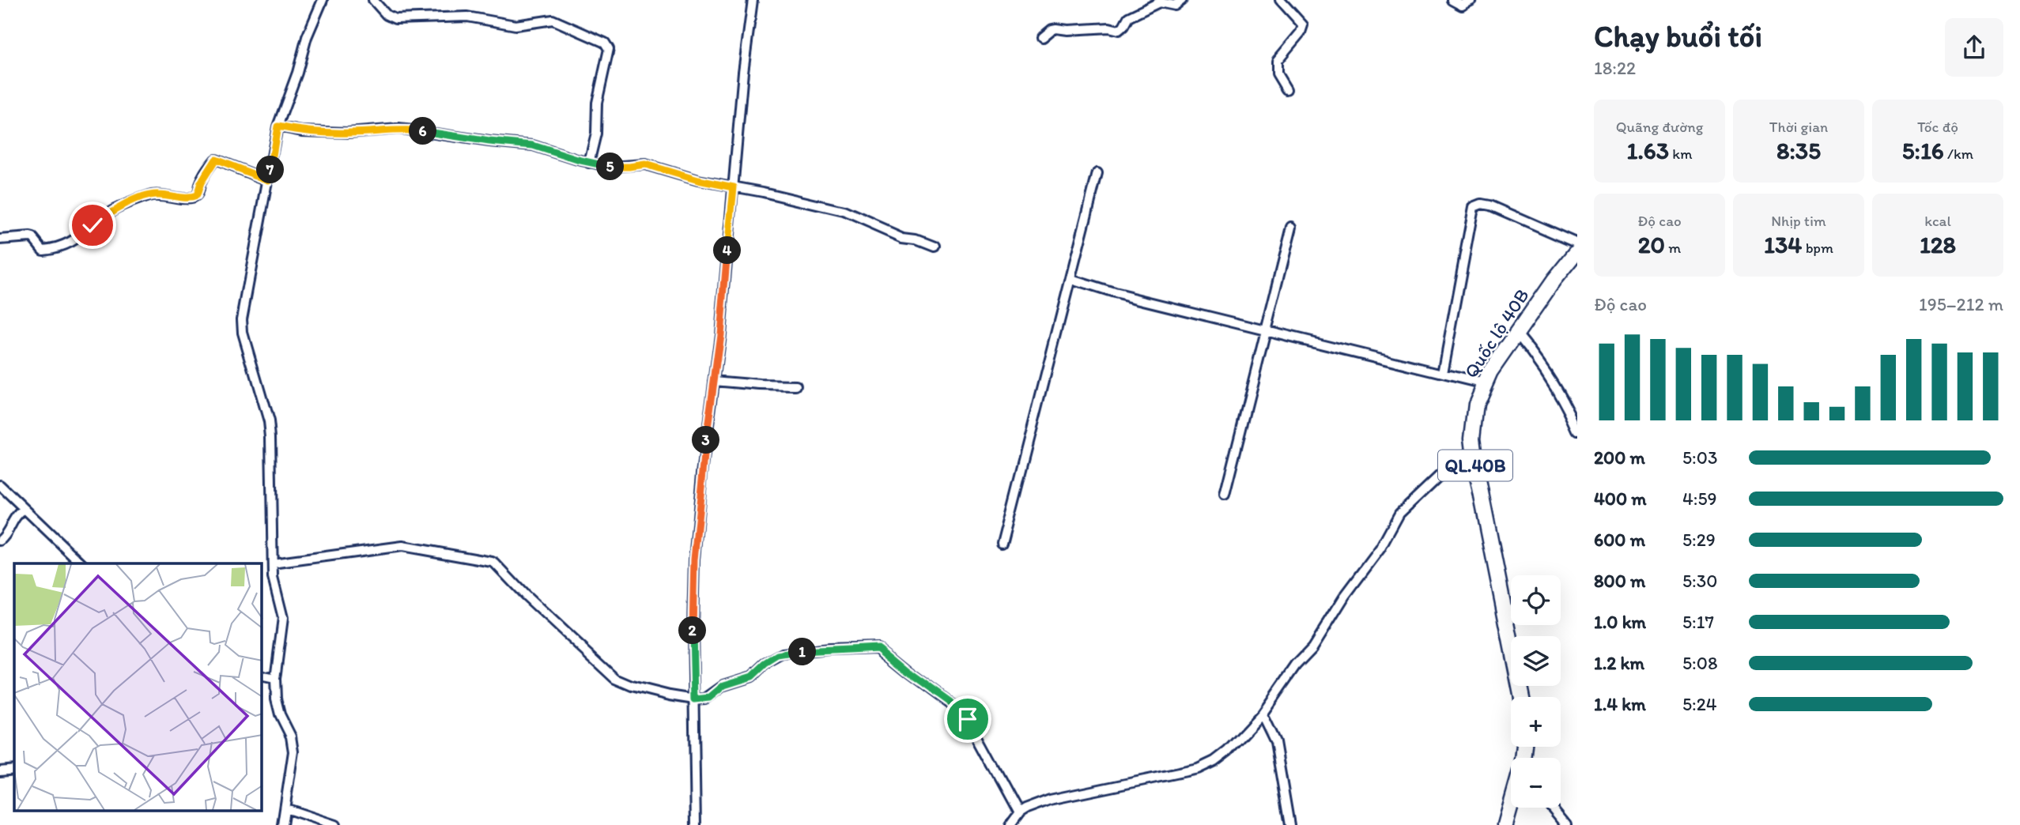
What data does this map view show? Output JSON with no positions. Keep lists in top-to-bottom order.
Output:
{
  "streets": {
    "highway": ["Quốc lộ 40B", "QL.40B"]
  },
  "page": {
    "heading": ["Chạy buổi tối", "18:22"],
    "stats": [
      ["Quãng đường", "1.63 km"],
      ["Thời gian", "8:35"],
      ["Tốc độ", "5:16 /km"],
      ["Độ cao", "20 m"],
      ["Nhịp tim", "134 bpm"],
      ["kcal", "128"]
    ],
    "pins": [
      "6",
      "5",
      "7",
      "4",
      "3",
      "2",
      "1"
    ],
    "chart": ["Độ cao", "195–212 m"],
    "list": [
      {
        "name": "200 m",
        "note": "5:03"
      },
      {
        "name": "400 m",
        "note": "4:59"
      },
      {
        "name": "600 m",
        "note": "5:29"
      },
      {
        "name": "800 m",
        "note": "5:30"
      },
      {
        "name": "1.0 km",
        "note": "5:17"
      },
      {
        "name": "1.2 km",
        "note": "5:08"
      },
      {
        "name": "1.4 km",
        "note": "5:24"
      }
    ],
    "map_buttons": ["+", "−"]
  }
}
